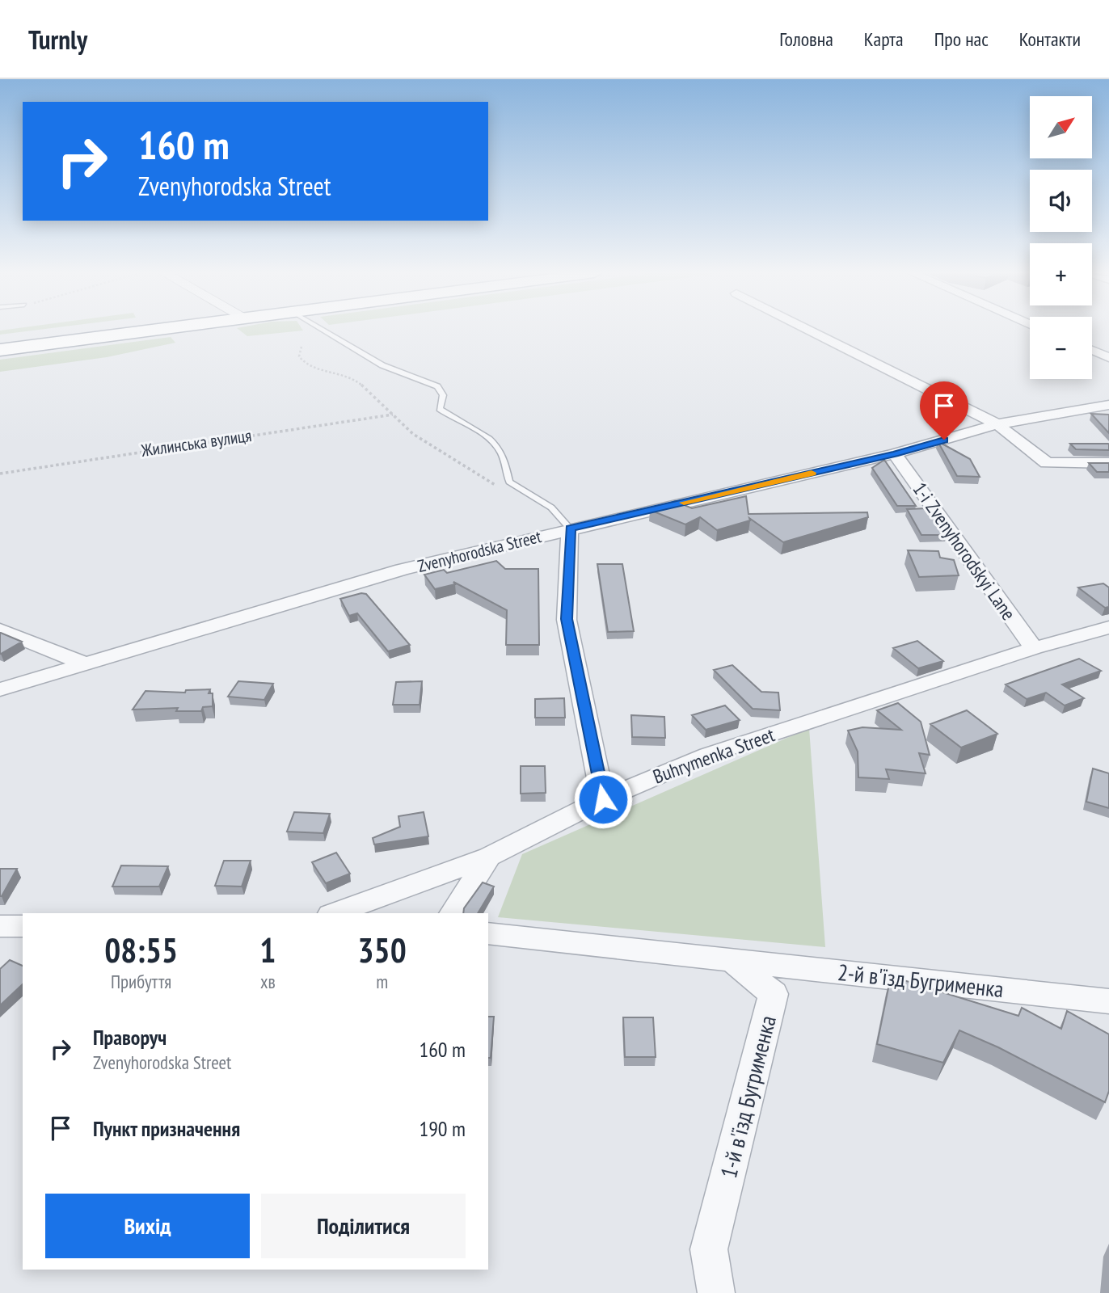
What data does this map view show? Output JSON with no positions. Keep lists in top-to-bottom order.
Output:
{
  "streets": {
    "street": [
      "Zvenyhorodska Street",
      "1-i Zvenyhorodskyi Lane",
      "Buhrymenka Street",
      "2-й в'їзд Бугрименка",
      "1-й в'їзд Бугрименка"
    ],
    "path": ["Жилинська вулиця"]
  },
  "crossings": [
    ["Zvenyhorodska Street", "1-i Zvenyhorodskyi Lane"],
    ["1-i Zvenyhorodskyi Lane", "Buhrymenka Street"],
    ["2-й в'їзд Бугрименка", "1-й в'їзд Бугрименка"]
  ],
  "north": "top right",
  "page": {
    "header": "Turnly",
    "nav": [
      "Головна",
      "Карта",
      "Про нас",
      "Контакти"
    ],
    "map_buttons": ["+", "−"],
    "turn": ["160 m", "Zvenyhorodska Street"],
    "eta": [
      "08:55",
      "Прибуття",
      "1",
      "хв",
      "350",
      "m"
    ],
    "list": [
      {
        "name": "Праворуч",
        "note": "Zvenyhorodska Street",
        "value": "160 m"
      },
      {
        "name": "Пункт призначення",
        "value": "190 m"
      }
    ],
    "buttons": ["Вихід", "Поділитися"]
  }
}
